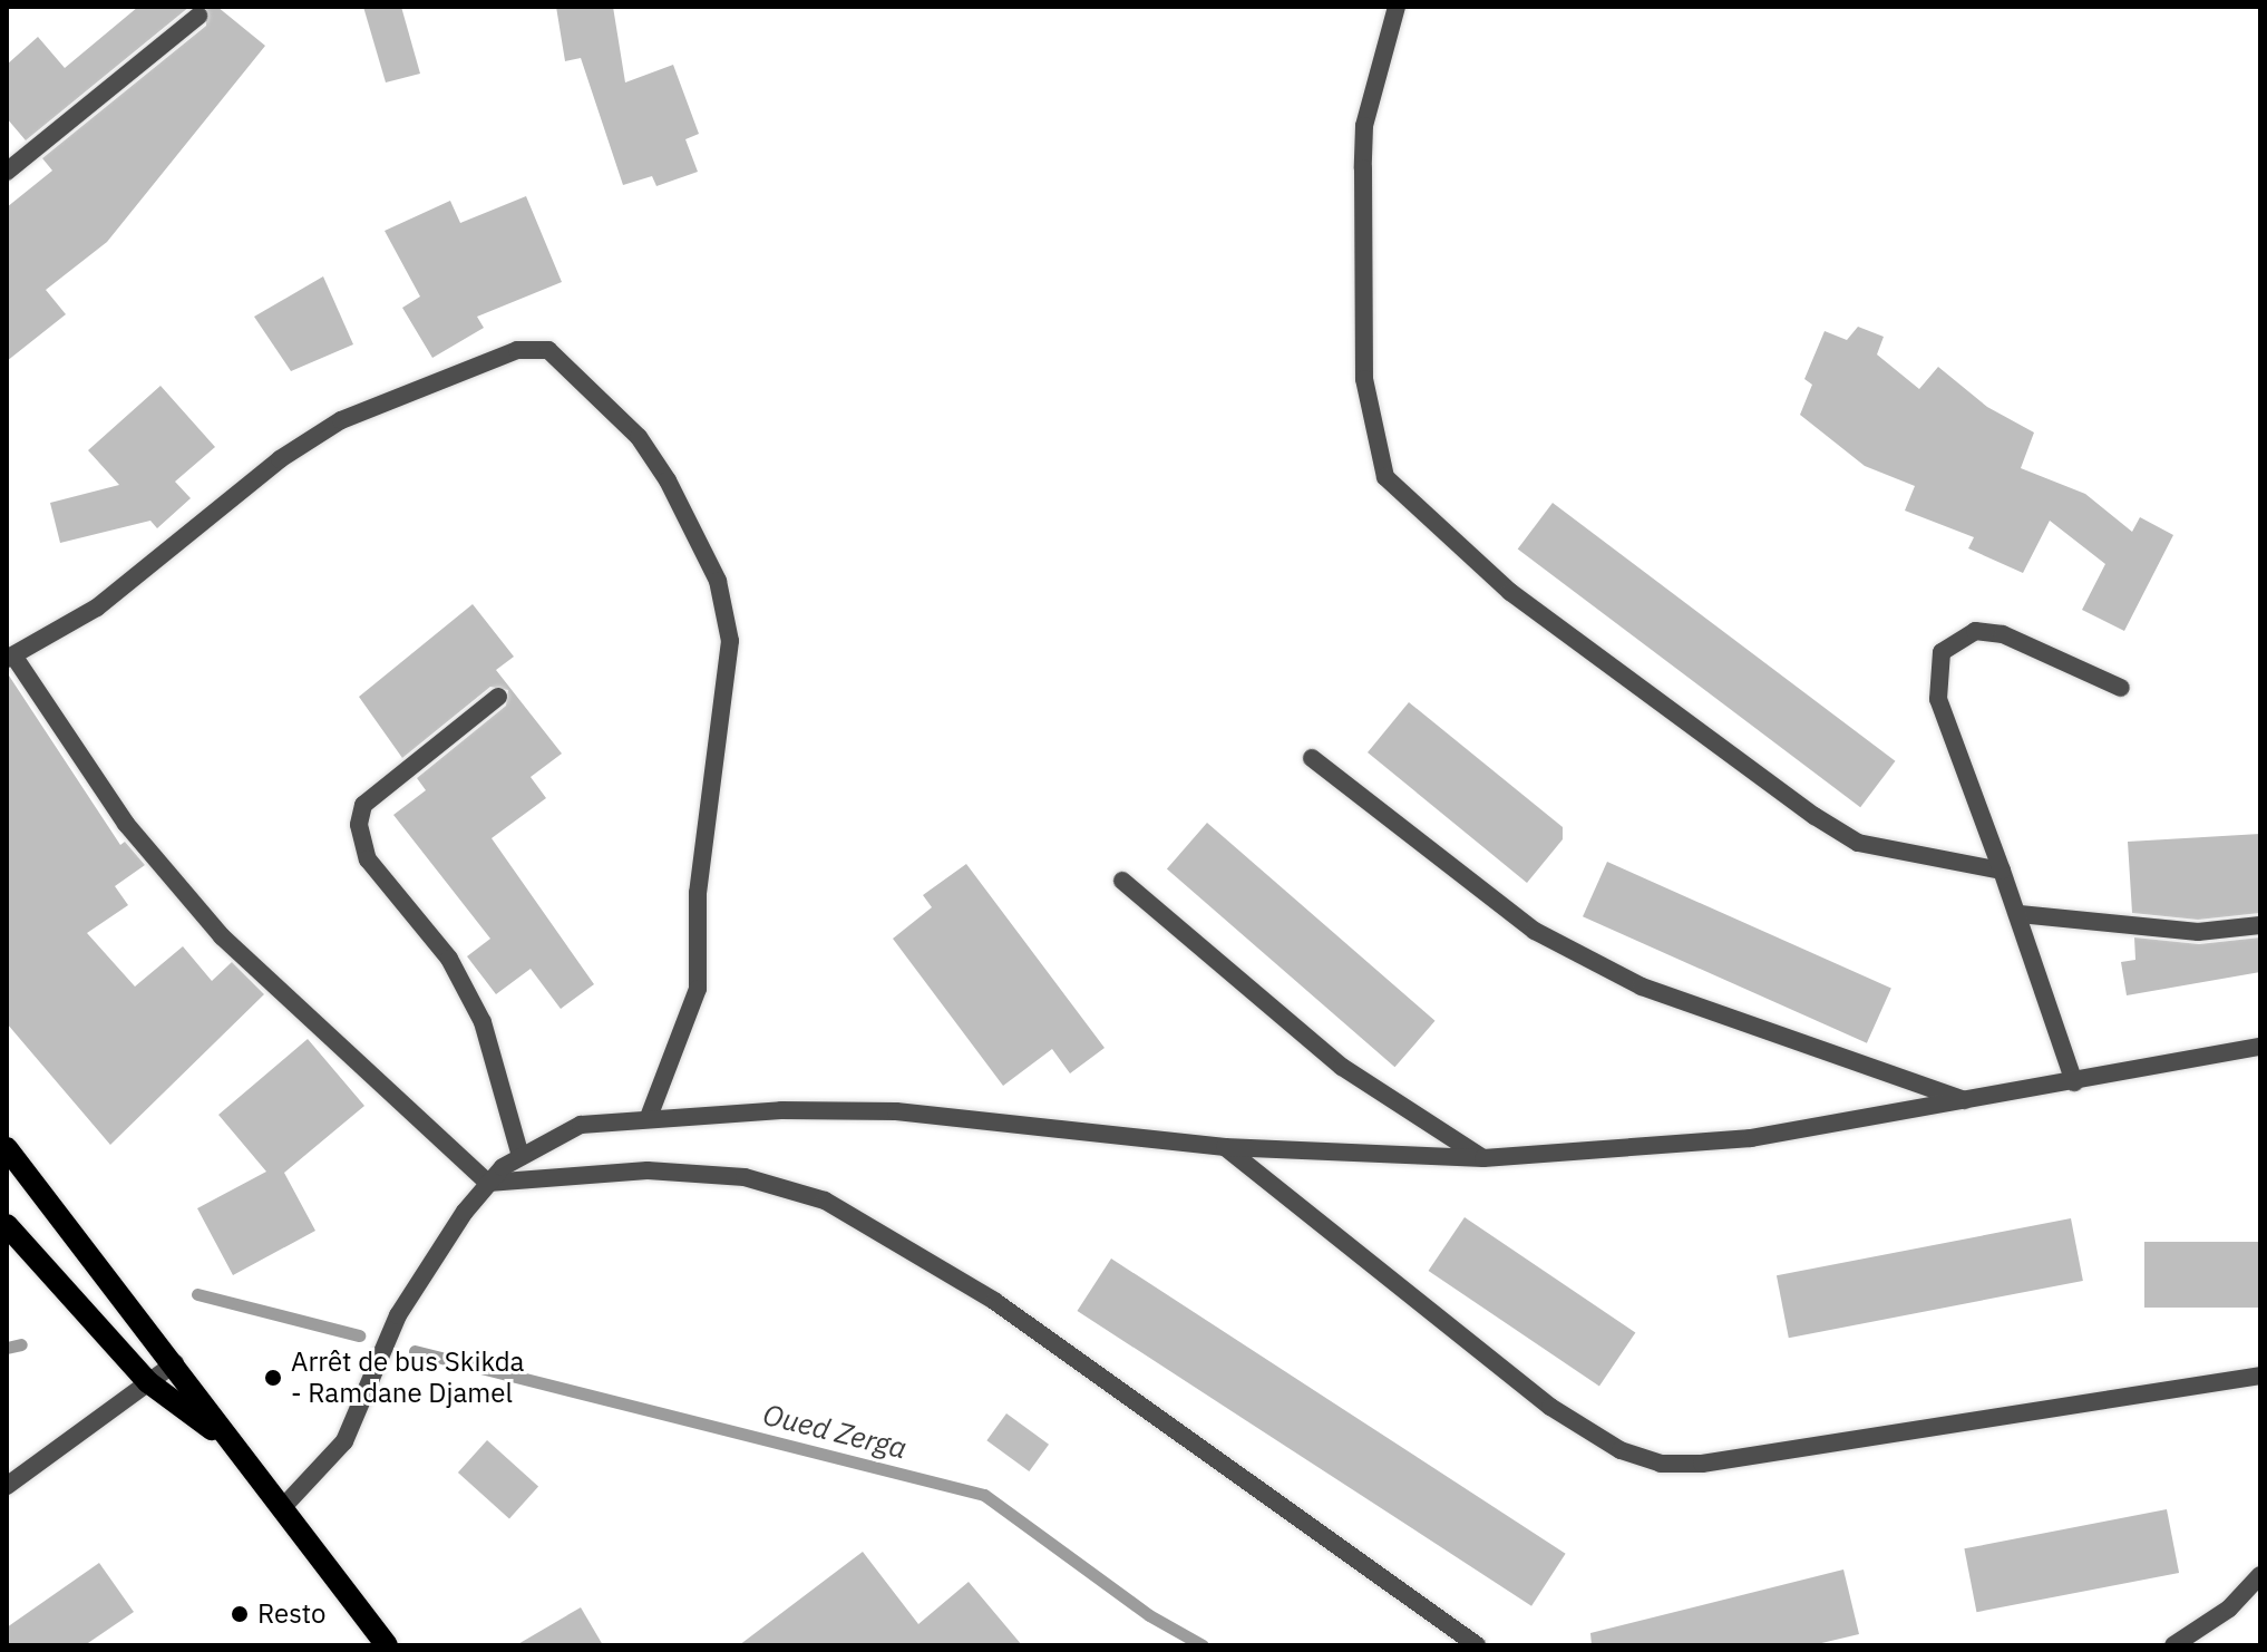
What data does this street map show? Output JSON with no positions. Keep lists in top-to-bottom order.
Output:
{
  "water": ["Oued Zerga"],
  "places": ["Arrêt de bus Skikda - Ramdane Djamel", "Resto"]
}
